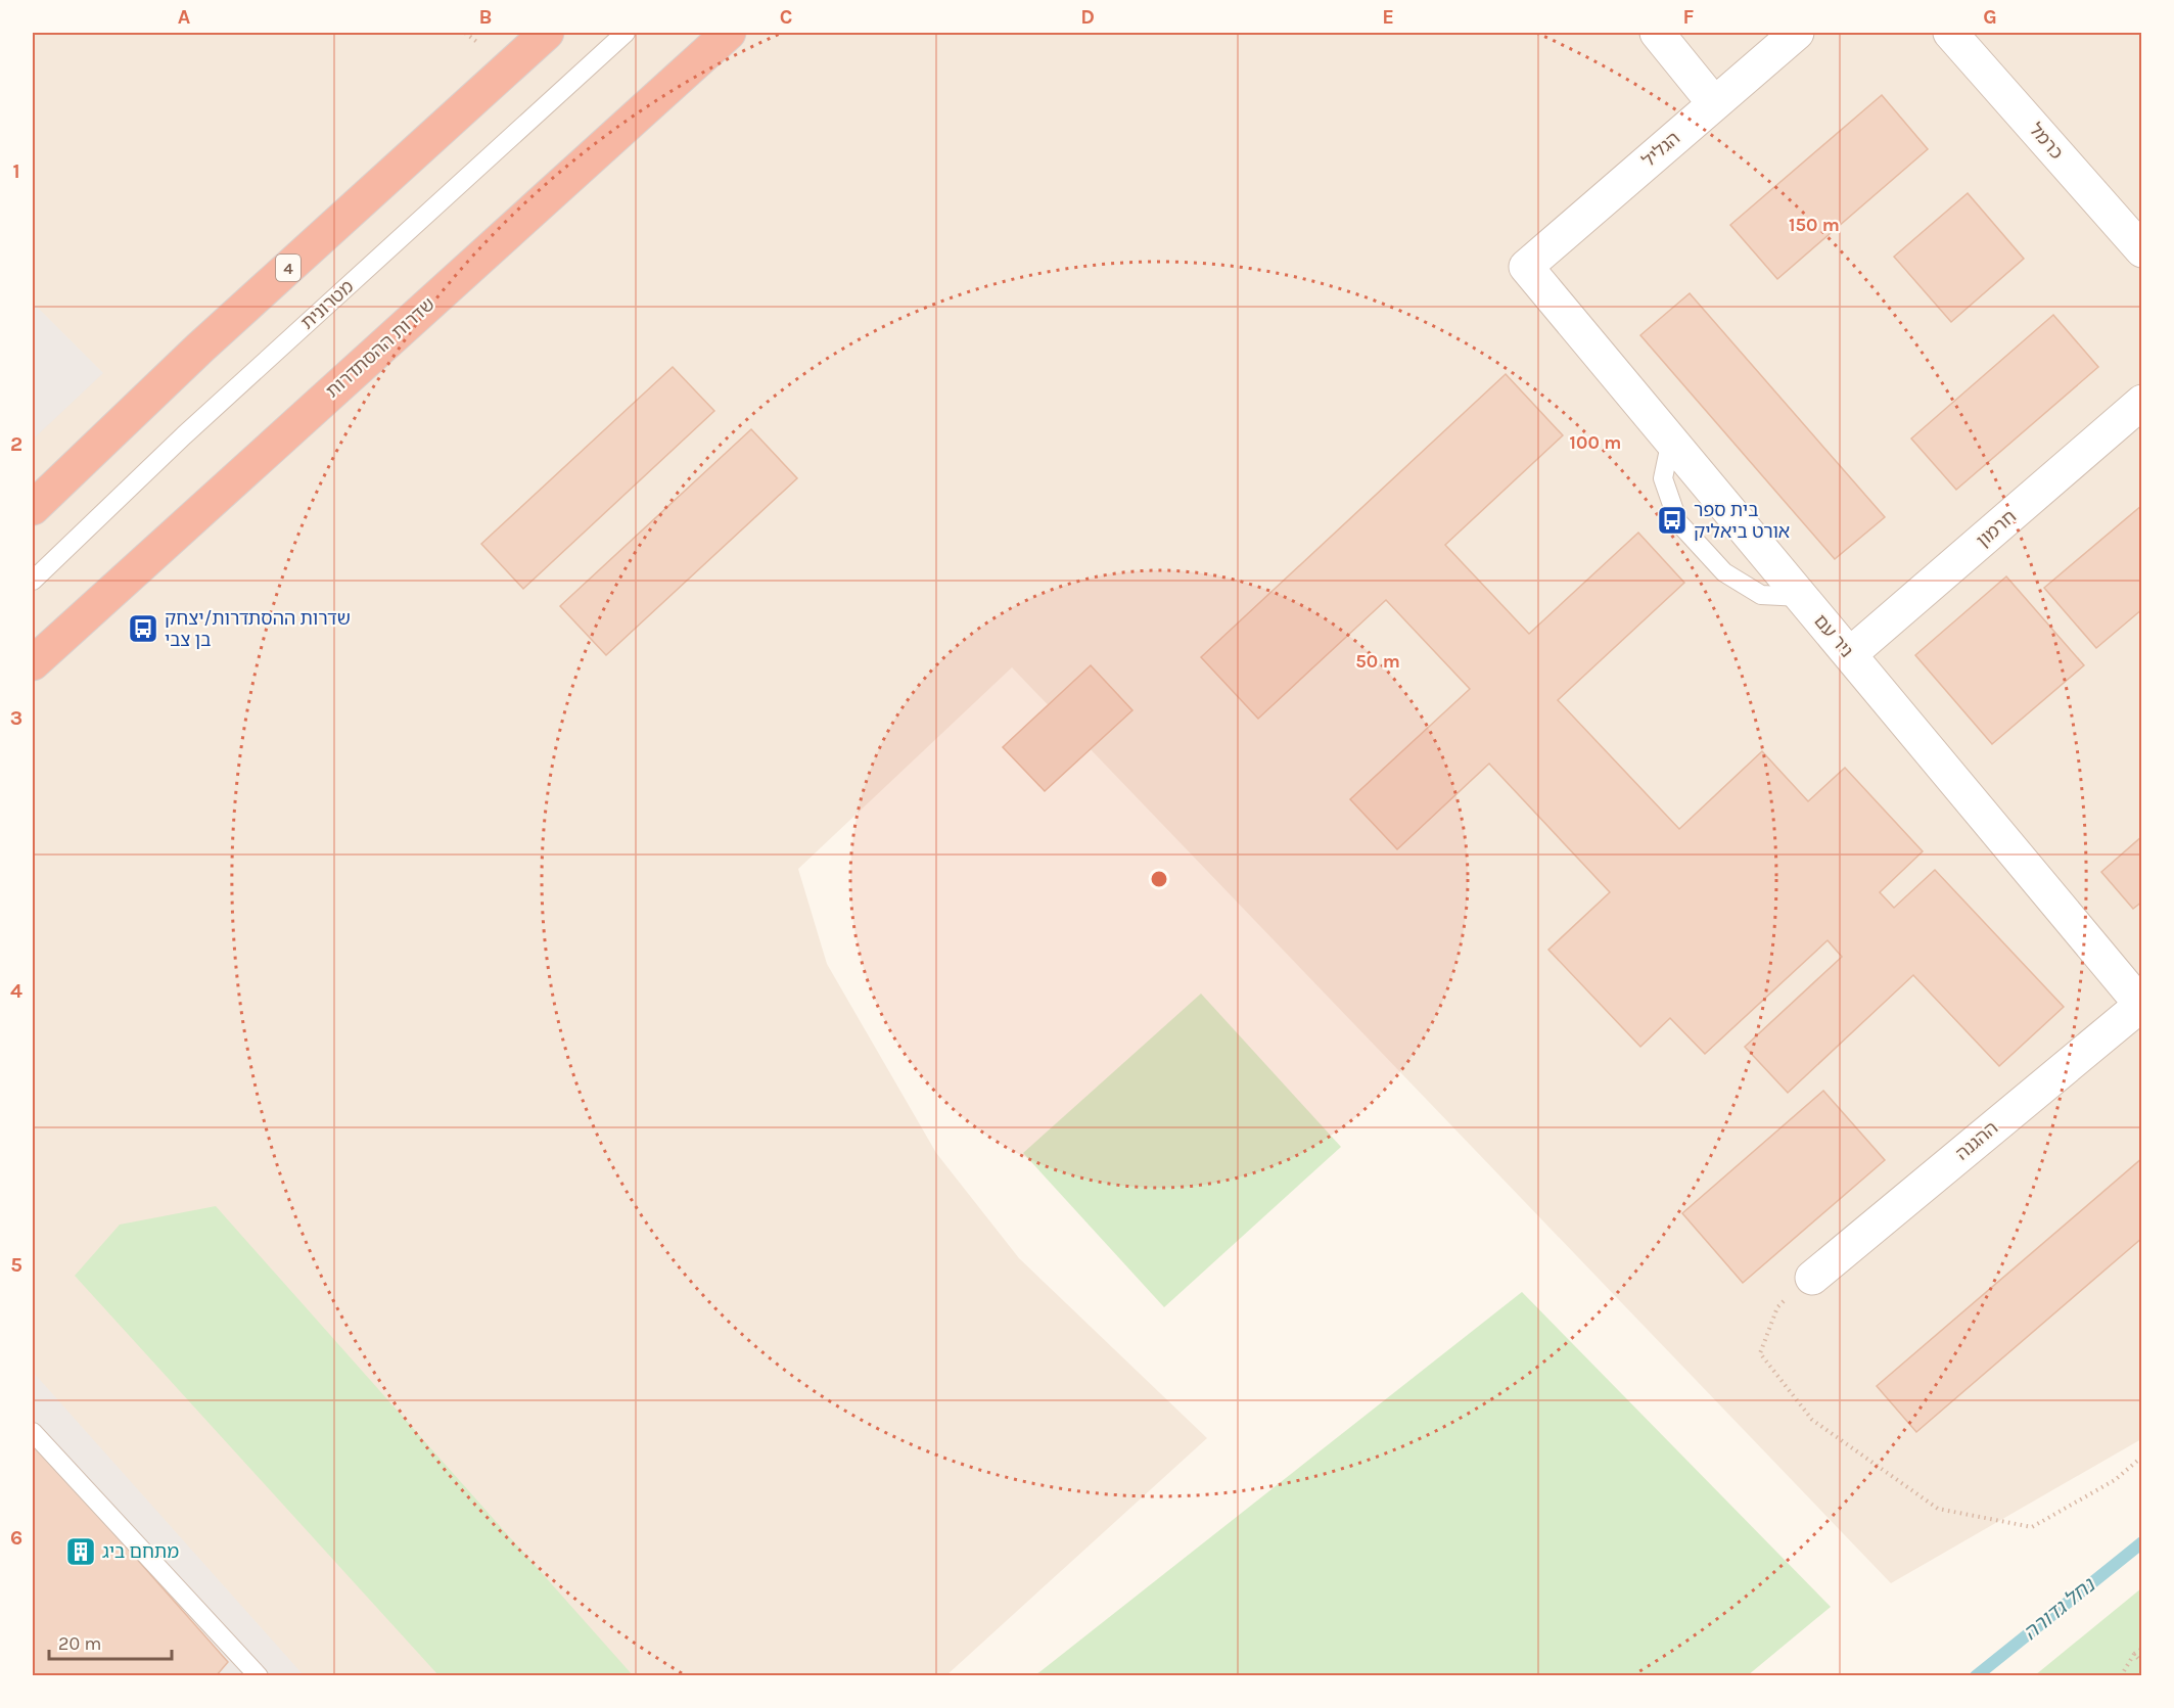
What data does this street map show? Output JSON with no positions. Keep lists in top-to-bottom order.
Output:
{
  "streets": {
    "highway": ["4", "שדרות ההסתדרות"],
    "street": [
      "כרמל",
      "הגליל",
      "חרמון",
      "ניר עם",
      "ההגנה"
    ],
    "lane": ["מטרונית"]
  },
  "crossings": [
    ["הגליל", "ניר עם"],
    ["חרמון", "ניר עם"],
    ["ניר עם", "ההגנה"]
  ],
  "water": ["נחל גדורה"],
  "places": {
    "bus stop": ["בית ספר אורט ביאליק", "שדרות ההסתדרות/יצחק בן צבי"],
    "building": ["מתחם ביג"]
  },
  "scale_bar": "20 m",
  "grid": {
    "columns": [
      "A",
      "B",
      "C",
      "D",
      "E",
      "F",
      "G"
    ],
    "rows": [
      "1",
      "2",
      "3",
      "4",
      "5",
      "6"
    ]
  },
  "rings": ["150 m", "100 m", "50 m"]
}
